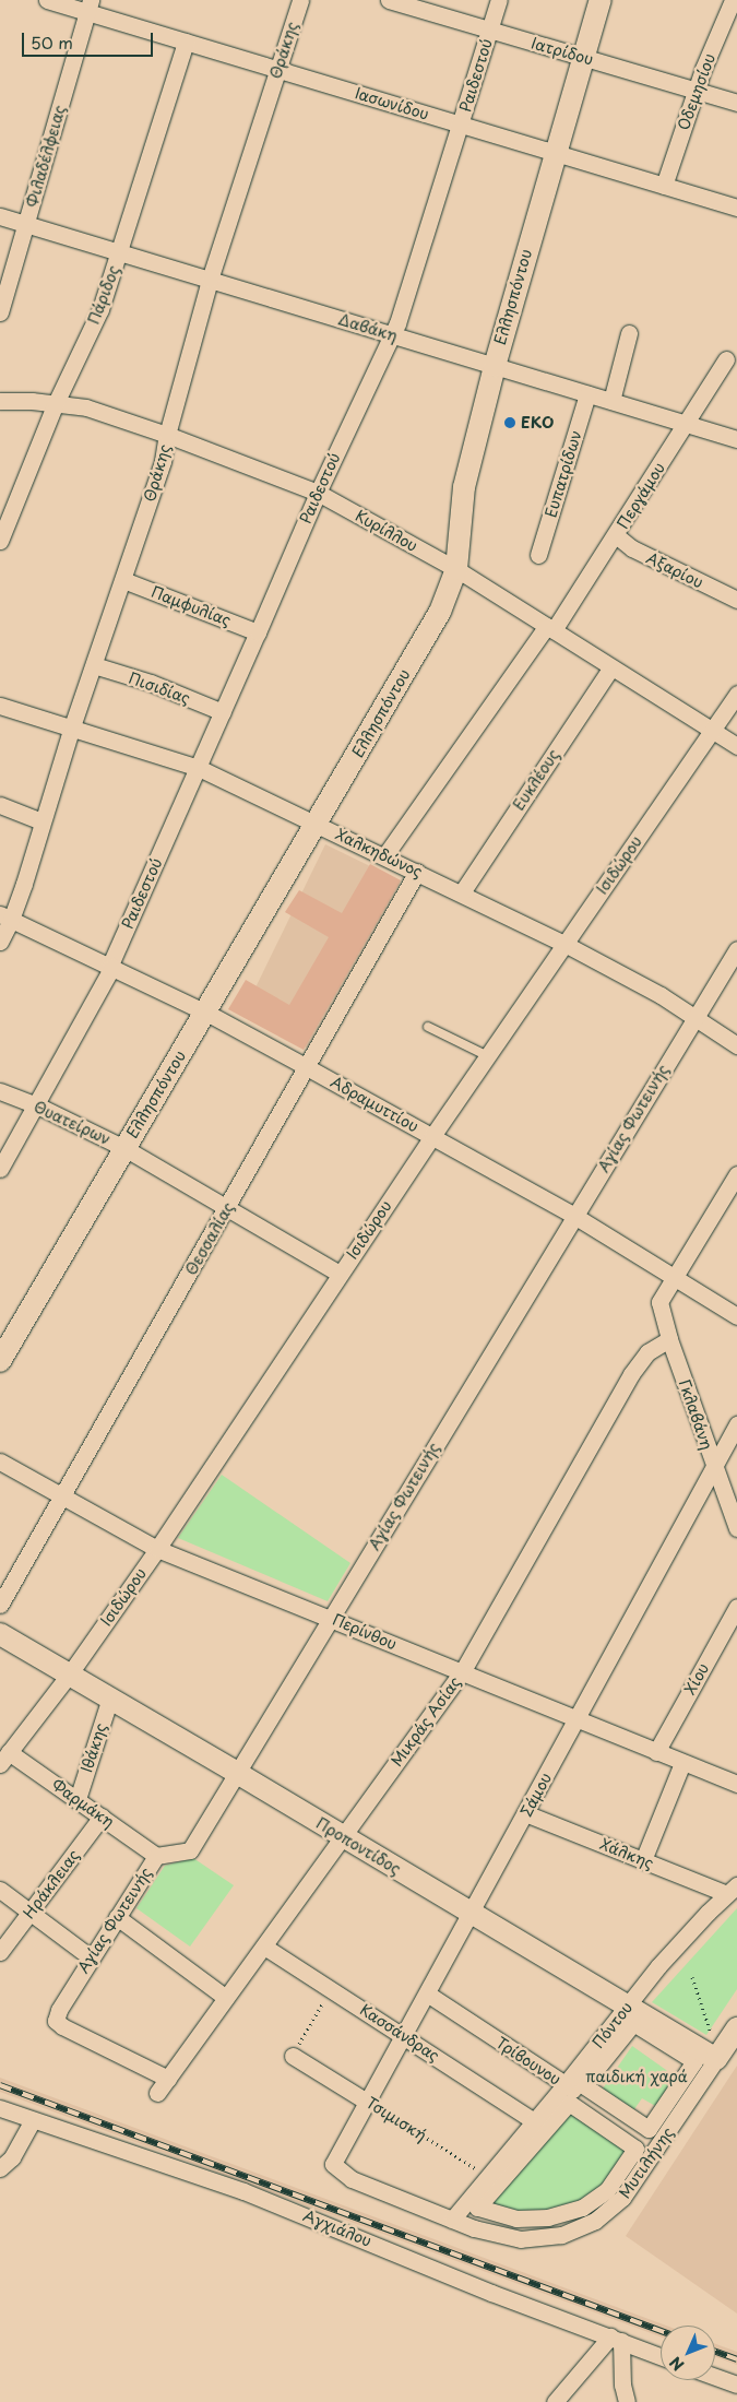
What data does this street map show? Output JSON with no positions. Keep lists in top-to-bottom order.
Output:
{
  "streets": {
    "street": [
      "Θράκης",
      "Ιατρίδου",
      "Ραιδεστού",
      "Οδεμησίου",
      "Ιασωνίδου",
      "Φιλαδέλφειας",
      "Πάριδος",
      "Ελλησπόντου",
      "Δαβάκη",
      "Ευπατρίδων",
      "Περγάμου",
      "Κυρίλλου",
      "Αξαρίου",
      "Παμφυλίας",
      "Πισιδίας",
      "Ευκλέους",
      "Χαλκηδώνος",
      "Ισιδώρου",
      "Αδραμυττίου",
      "Αγίας Φωτεινής",
      "Θυατείρων",
      "Θεσσαλίας",
      "Γκλαβάνη",
      "Περίνθου",
      "Χίου",
      "Μικράς Ασίας",
      "Ιθάκης",
      "Σάμου",
      "Φαρμάκη",
      "Προποντίδος",
      "Χάλκης",
      "Ηράκλειας",
      "Πόντου",
      "Κασσάνδρας",
      "Τρίβουνου",
      "Τσιμισκή",
      "Μυτιλήνης",
      "Αγχιάλου"
    ]
  },
  "crossings": [
    ["Θράκης", "Ιασωνίδου"],
    ["Θράκης", "Δαβάκη"],
    ["Θράκης", "Κυρίλλου"],
    ["Θράκης", "Παμφυλίας"],
    ["Θράκης", "Πισιδίας"],
    ["Θράκης", "Χαλκηδώνος"],
    ["Θράκης", "Αδραμυττίου"],
    ["Ιατρίδου", "Ραιδεστού"],
    ["Ιατρίδου", "Οδεμησίου"],
    ["Ιατρίδου", "Ελλησπόντου"],
    ["Ραιδεστού", "Ιασωνίδου"],
    ["Ραιδεστού", "Δαβάκη"],
    ["Ραιδεστού", "Κυρίλλου"],
    ["Ραιδεστού", "Παμφυλίας"],
    ["Ραιδεστού", "Πισιδίας"],
    ["Ραιδεστού", "Χαλκηδώνος"],
    ["Ραιδεστού", "Αδραμυττίου"],
    ["Ραιδεστού", "Θυατείρων"],
    ["Οδεμησίου", "Ιασωνίδου"],
    ["Ιασωνίδου", "Φιλαδέλφειας"],
    ["Ιασωνίδου", "Πάριδος"],
    ["Ιασωνίδου", "Ελλησπόντου"],
    ["Φιλαδέλφειας", "Δαβάκη"],
    ["Πάριδος", "Δαβάκη"],
    ["Πάριδος", "Κυρίλλου"],
    ["Ελλησπόντου", "Δαβάκη"],
    ["Ελλησπόντου", "Κυρίλλου"],
    ["Ελλησπόντου", "Χαλκηδώνος"],
    ["Ελλησπόντου", "Αδραμυττίου"],
    ["Ελλησπόντου", "Θυατείρων"],
    ["Δαβάκη", "Ευπατρίδων"],
    ["Δαβάκη", "Περγάμου"],
    ["Περγάμου", "Κυρίλλου"],
    ["Περγάμου", "Αξαρίου"],
    ["Περγάμου", "Χαλκηδώνος"],
    ["Κυρίλλου", "Ευκλέους"],
    ["Κυρίλλου", "Ισιδώρου"],
    ["Ευκλέους", "Χαλκηδώνος"],
    ["Χαλκηδώνος", "Ισιδώρου"],
    ["Χαλκηδώνος", "Αγίας Φωτεινής"],
    ["Χαλκηδώνος", "Θεσσαλίας"],
    ["Ισιδώρου", "Αδραμυττίου"],
    ["Ισιδώρου", "Θυατείρων"],
    ["Ισιδώρου", "Περίνθου"],
    ["Ισιδώρου", "Φαρμάκη"],
    ["Ισιδώρου", "Προποντίδος"],
    ["Αδραμυττίου", "Αγίας Φωτεινής"],
    ["Αδραμυττίου", "Θεσσαλίας"],
    ["Αδραμυττίου", "Γκλαβάνη"],
    ["Αγίας Φωτεινής", "Περίνθου"],
    ["Αγίας Φωτεινής", "Μικράς Ασίας"],
    ["Αγίας Φωτεινής", "Φαρμάκη"],
    ["Αγίας Φωτεινής", "Προποντίδος"],
    ["Θυατείρων", "Θεσσαλίας"],
    ["Θεσσαλίας", "Περίνθου"],
    ["Γκλαβάνη", "Μικράς Ασίας"],
    ["Γκλαβάνη", "Σάμου"],
    ["Περίνθου", "Χίου"],
    ["Περίνθου", "Μικράς Ασίας"],
    ["Περίνθου", "Σάμου"],
    ["Μικράς Ασίας", "Προποντίδος"],
    ["Μικράς Ασίας", "Κασσάνδρας"],
    ["Ιθάκης", "Φαρμάκη"],
    ["Ιθάκης", "Προποντίδος"],
    ["Σάμου", "Προποντίδος"],
    ["Σάμου", "Χάλκης"],
    ["Σάμου", "Κασσάνδρας"],
    ["Σάμου", "Τρίβουνου"],
    ["Σάμου", "Τσιμισκή"],
    ["Σάμου", "Μυτιλήνης"],
    ["Φαρμάκη", "Ηράκλειας"],
    ["Προποντίδος", "Πόντου"],
    ["Προποντίδος", "Μυτιλήνης"],
    ["Χάλκης", "Πόντου"],
    ["Πόντου", "Κασσάνδρας"],
    ["Πόντου", "Τρίβουνου"],
    ["Πόντου", "Τσιμισκή"],
    ["Πόντου", "Μυτιλήνης"],
    ["Τρίβουνου", "Μυτιλήνης"]
  ],
  "parks": ["παιδική χαρά"],
  "places": ["ΕΚΟ"],
  "scale_bar": "50 m",
  "north": "bottom left"
}
